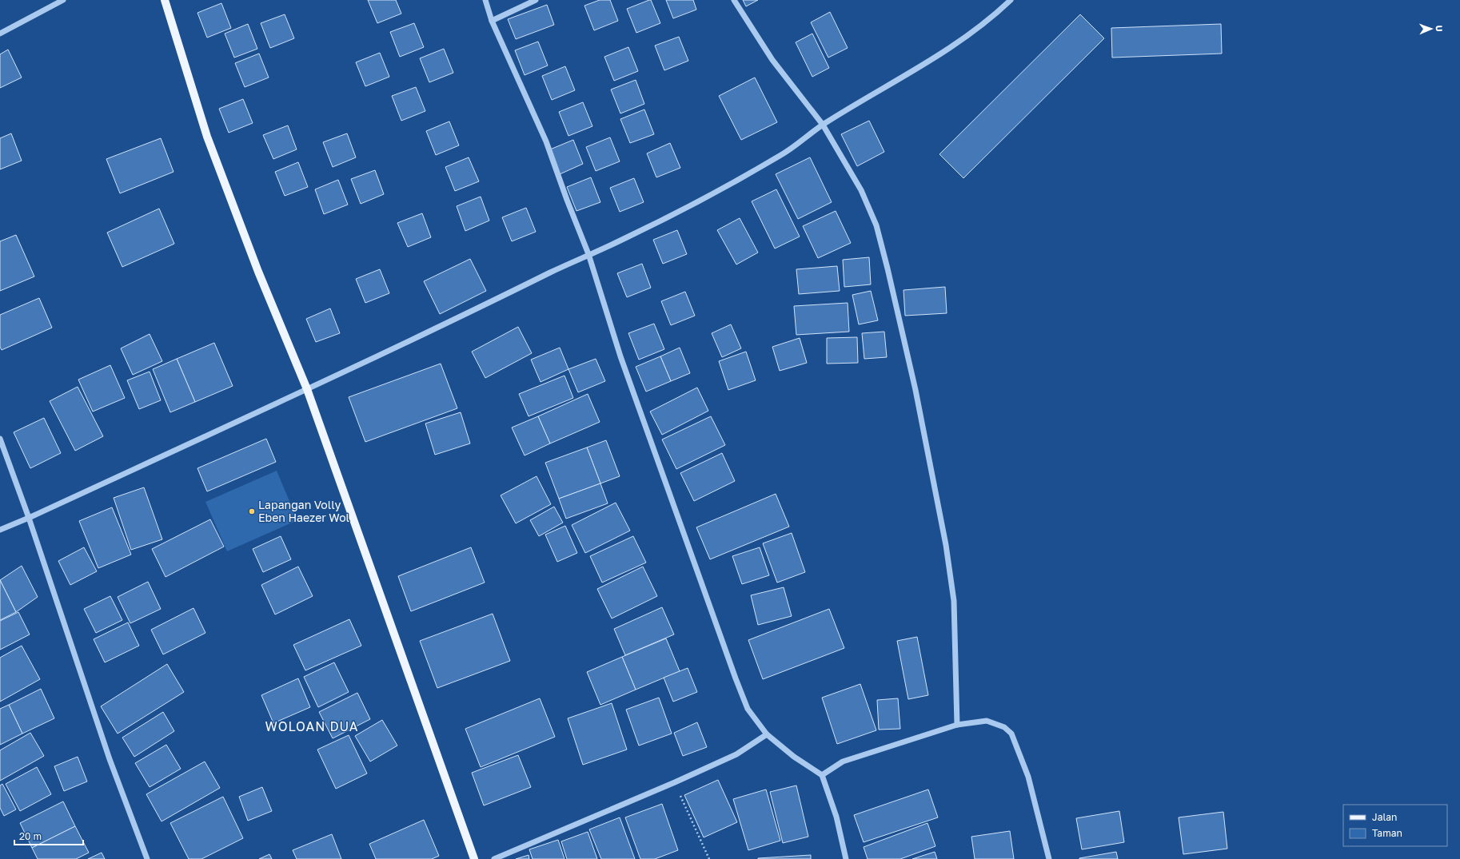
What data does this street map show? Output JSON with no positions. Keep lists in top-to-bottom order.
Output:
{
  "districts": ["WOLOAN DUA"],
  "places": ["Lapangan Volly Eben Haezer Wol"],
  "legend": ["Jalan", "Taman"],
  "scale_bar": "20 m",
  "north": "right"
}
